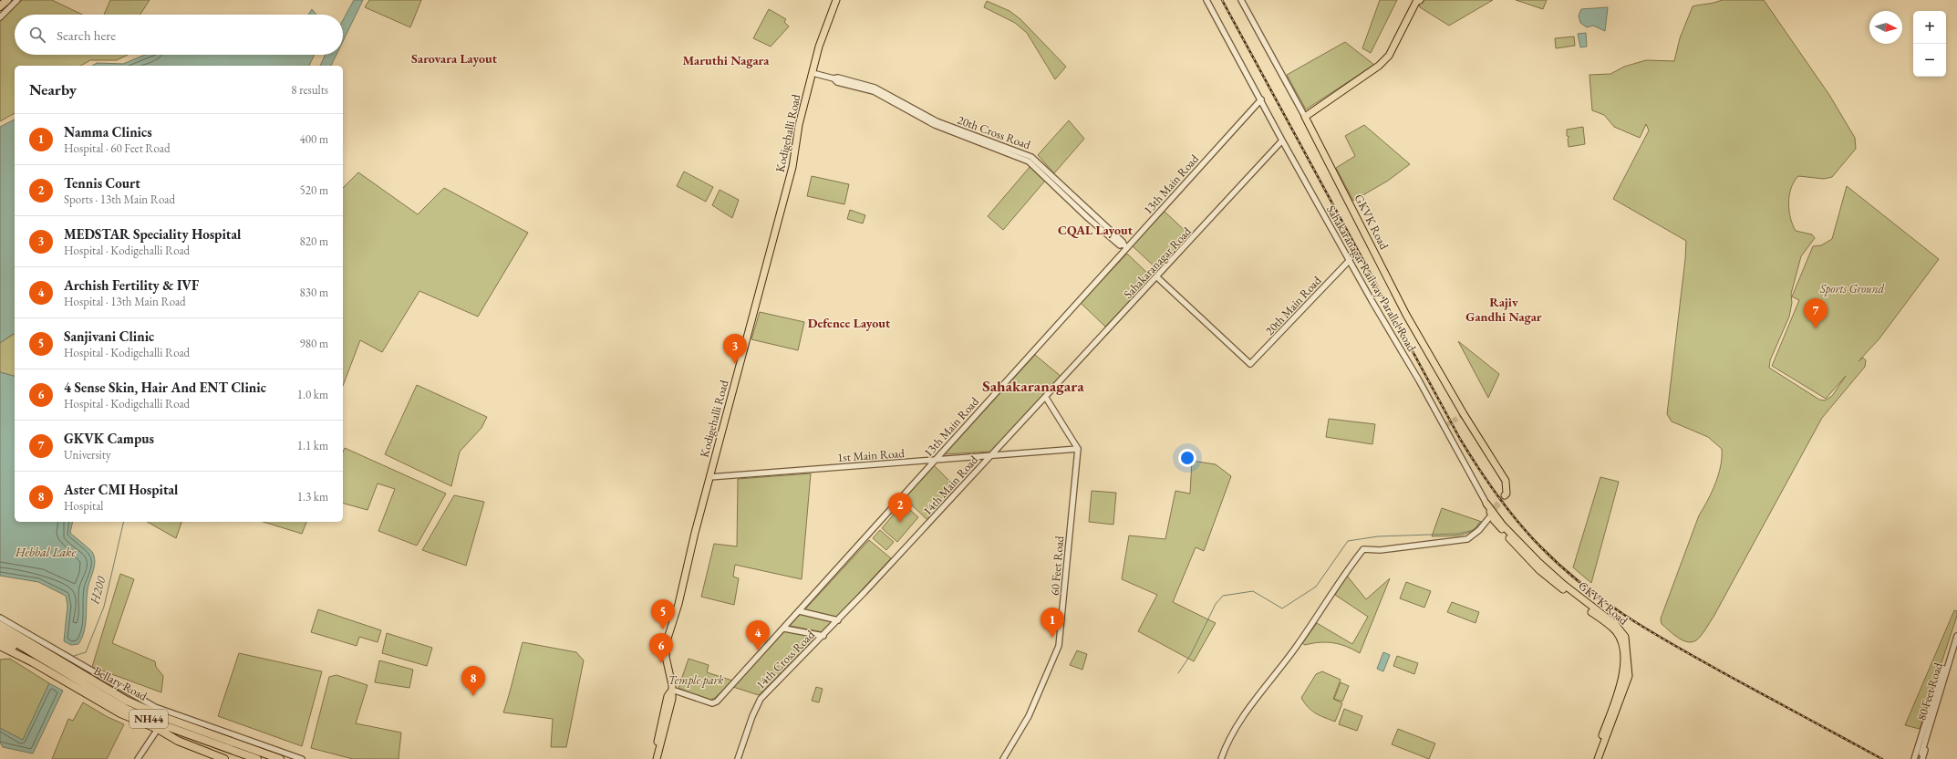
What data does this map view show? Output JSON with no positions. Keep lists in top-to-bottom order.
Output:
{
  "streets": {
    "highway": ["Bellary Road", "NH44"],
    "main road": ["Kodigehalli Road", "GKVK Road"],
    "street": [
      "20th Cross Road",
      "13th Main Road",
      "Sahakaranagar Road",
      "Sahakaranagar Railway Parallel Road",
      "20th Main Road",
      "1st Main Road",
      "14th Main Road",
      "60 Feet Road",
      "14th Cross Road",
      "80 Feet Road"
    ]
  },
  "crossings": [
    ["20th Cross Road", "Kodigehalli Road"],
    ["20th Cross Road", "13th Main Road"],
    ["Kodigehalli Road", "13th Main Road"],
    ["Kodigehalli Road", "1st Main Road"],
    ["13th Main Road", "Sahakaranagar Railway Parallel Road"],
    ["13th Main Road", "1st Main Road"],
    ["GKVK Road", "Sahakaranagar Railway Parallel Road"],
    ["Sahakaranagar Road", "Sahakaranagar Railway Parallel Road"],
    ["Sahakaranagar Road", "20th Main Road"],
    ["Sahakaranagar Road", "1st Main Road"],
    ["Sahakaranagar Road", "14th Main Road"],
    ["Sahakaranagar Railway Parallel Road", "20th Main Road"],
    ["1st Main Road", "14th Main Road"],
    ["1st Main Road", "60 Feet Road"],
    ["14th Main Road", "14th Cross Road"]
  ],
  "districts": [
    "Sarovara Layout",
    "Maruthi Nagara",
    "CQAL Layout",
    "Rajiv Gandhi Nagar",
    "Defence Layout",
    "Sahakaranagara"
  ],
  "water": ["Hebbal Lake", "H200"],
  "parks": ["Sports Ground", "Temple park"],
  "north": "right",
  "page": {
    "map_buttons": ["+", "−"],
    "search": "Search here",
    "heading": ["Nearby", "8 results"],
    "list": [
      {
        "mark": "1",
        "name": "Namma Clinics",
        "note": "Hospital · 60 Feet Road",
        "value": "400 m"
      },
      {
        "mark": "2",
        "name": "Tennis Court",
        "note": "Sports · 13th Main Road",
        "value": "520 m"
      },
      {
        "mark": "3",
        "name": "MEDSTAR Speciality Hospital",
        "note": "Hospital · Kodigehalli Road",
        "value": "820 m"
      },
      {
        "mark": "4",
        "name": "Archish Fertility & IVF",
        "note": "Hospital · 13th Main Road",
        "value": "830 m"
      },
      {
        "mark": "5",
        "name": "Sanjivani Clinic",
        "note": "Hospital · Kodigehalli Road",
        "value": "980 m"
      },
      {
        "mark": "6",
        "name": "4 Sense Skin, Hair And ENT Clinic",
        "note": "Hospital · Kodigehalli Road",
        "value": "1.0 km"
      },
      {
        "mark": "7",
        "name": "GKVK Campus",
        "note": "University",
        "value": "1.1 km"
      },
      {
        "mark": "8",
        "name": "Aster CMI Hospital",
        "note": "Hospital",
        "value": "1.3 km"
      }
    ],
    "pins": [
      "7",
      "3",
      "2",
      "5",
      "1",
      "4",
      "6",
      "8"
    ]
  }
}
